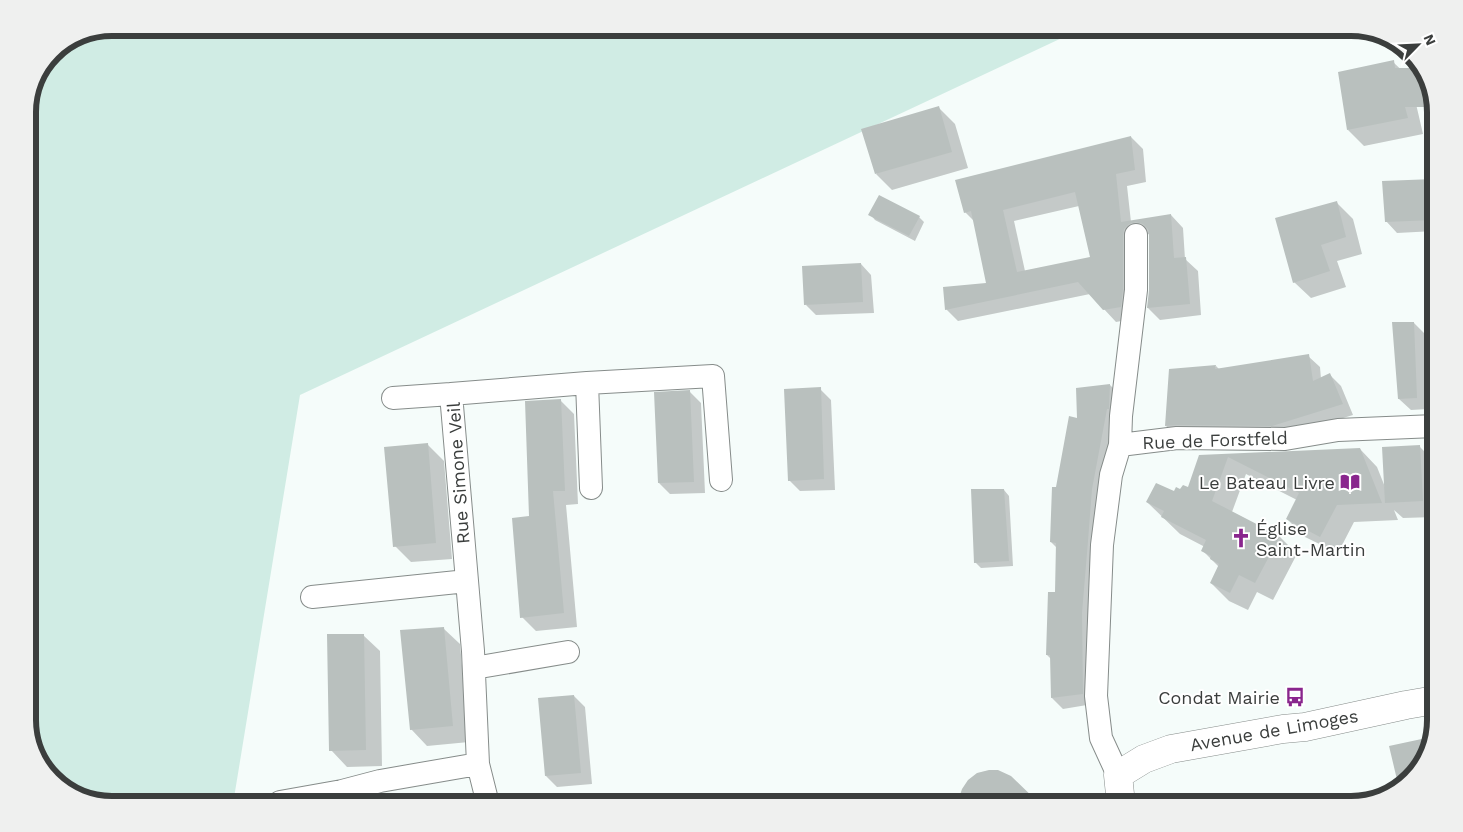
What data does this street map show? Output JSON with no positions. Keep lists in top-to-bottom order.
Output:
{
  "streets": {
    "main road": ["Avenue de Limoges"],
    "street": ["Rue de Forstfeld", "Rue Simone Veil"]
  },
  "crossings": [
    ["Rue de Forstfeld", "Avenue de Limoges"]
  ],
  "places": {
    "library": ["Le Bateau Livre"],
    "church": ["Église Saint-Martin"],
    "bus stop": ["Condat Mairie"]
  },
  "north": "top right"
}
